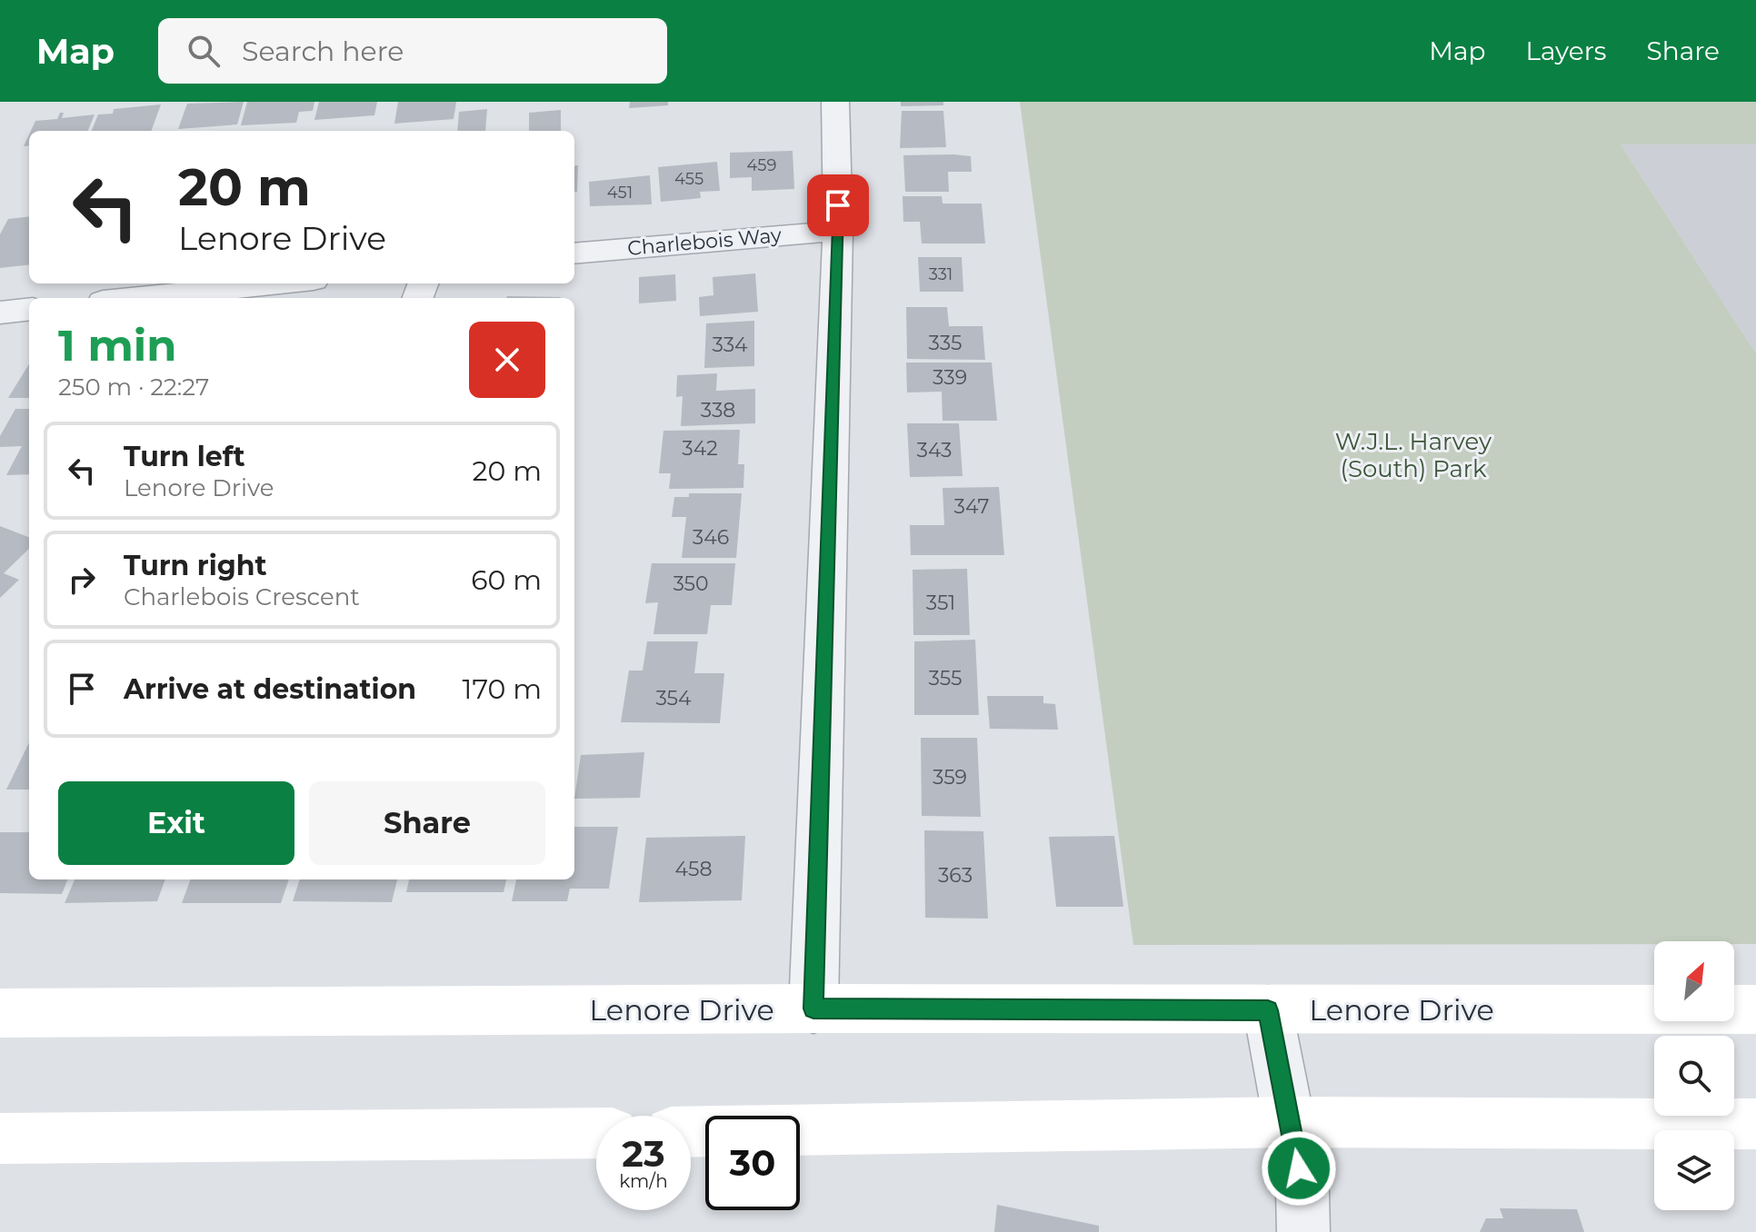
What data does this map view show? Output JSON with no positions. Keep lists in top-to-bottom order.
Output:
{
  "streets": {
    "main road": ["Lenore Drive"],
    "street": ["Charlebois Way"]
  },
  "parks": ["W.J.L. Harvey (South) Park"],
  "house_numbers": [
    "459",
    "455",
    "451",
    "331",
    "335",
    "334",
    "339",
    "338",
    "342",
    "343",
    "347",
    "346",
    "350",
    "351",
    "355",
    "354",
    "359",
    "458",
    "363"
  ],
  "north": "top right",
  "page": {
    "header": "Map",
    "search": "Search here",
    "nav": ["Map", "Layers", "Share"],
    "turn": ["20 m", "Lenore Drive"],
    "heading": ["1 min", "250 m · 22:27"],
    "list": [
      {
        "name": "Turn left",
        "note": "Lenore Drive",
        "value": "20 m"
      },
      {
        "name": "Turn right",
        "note": "Charlebois Crescent",
        "value": "60 m"
      },
      {
        "name": "Arrive at destination",
        "value": "170 m"
      }
    ],
    "buttons": ["Exit", "Share"],
    "speed": "23 km/h",
    "limit": "30"
  }
}
